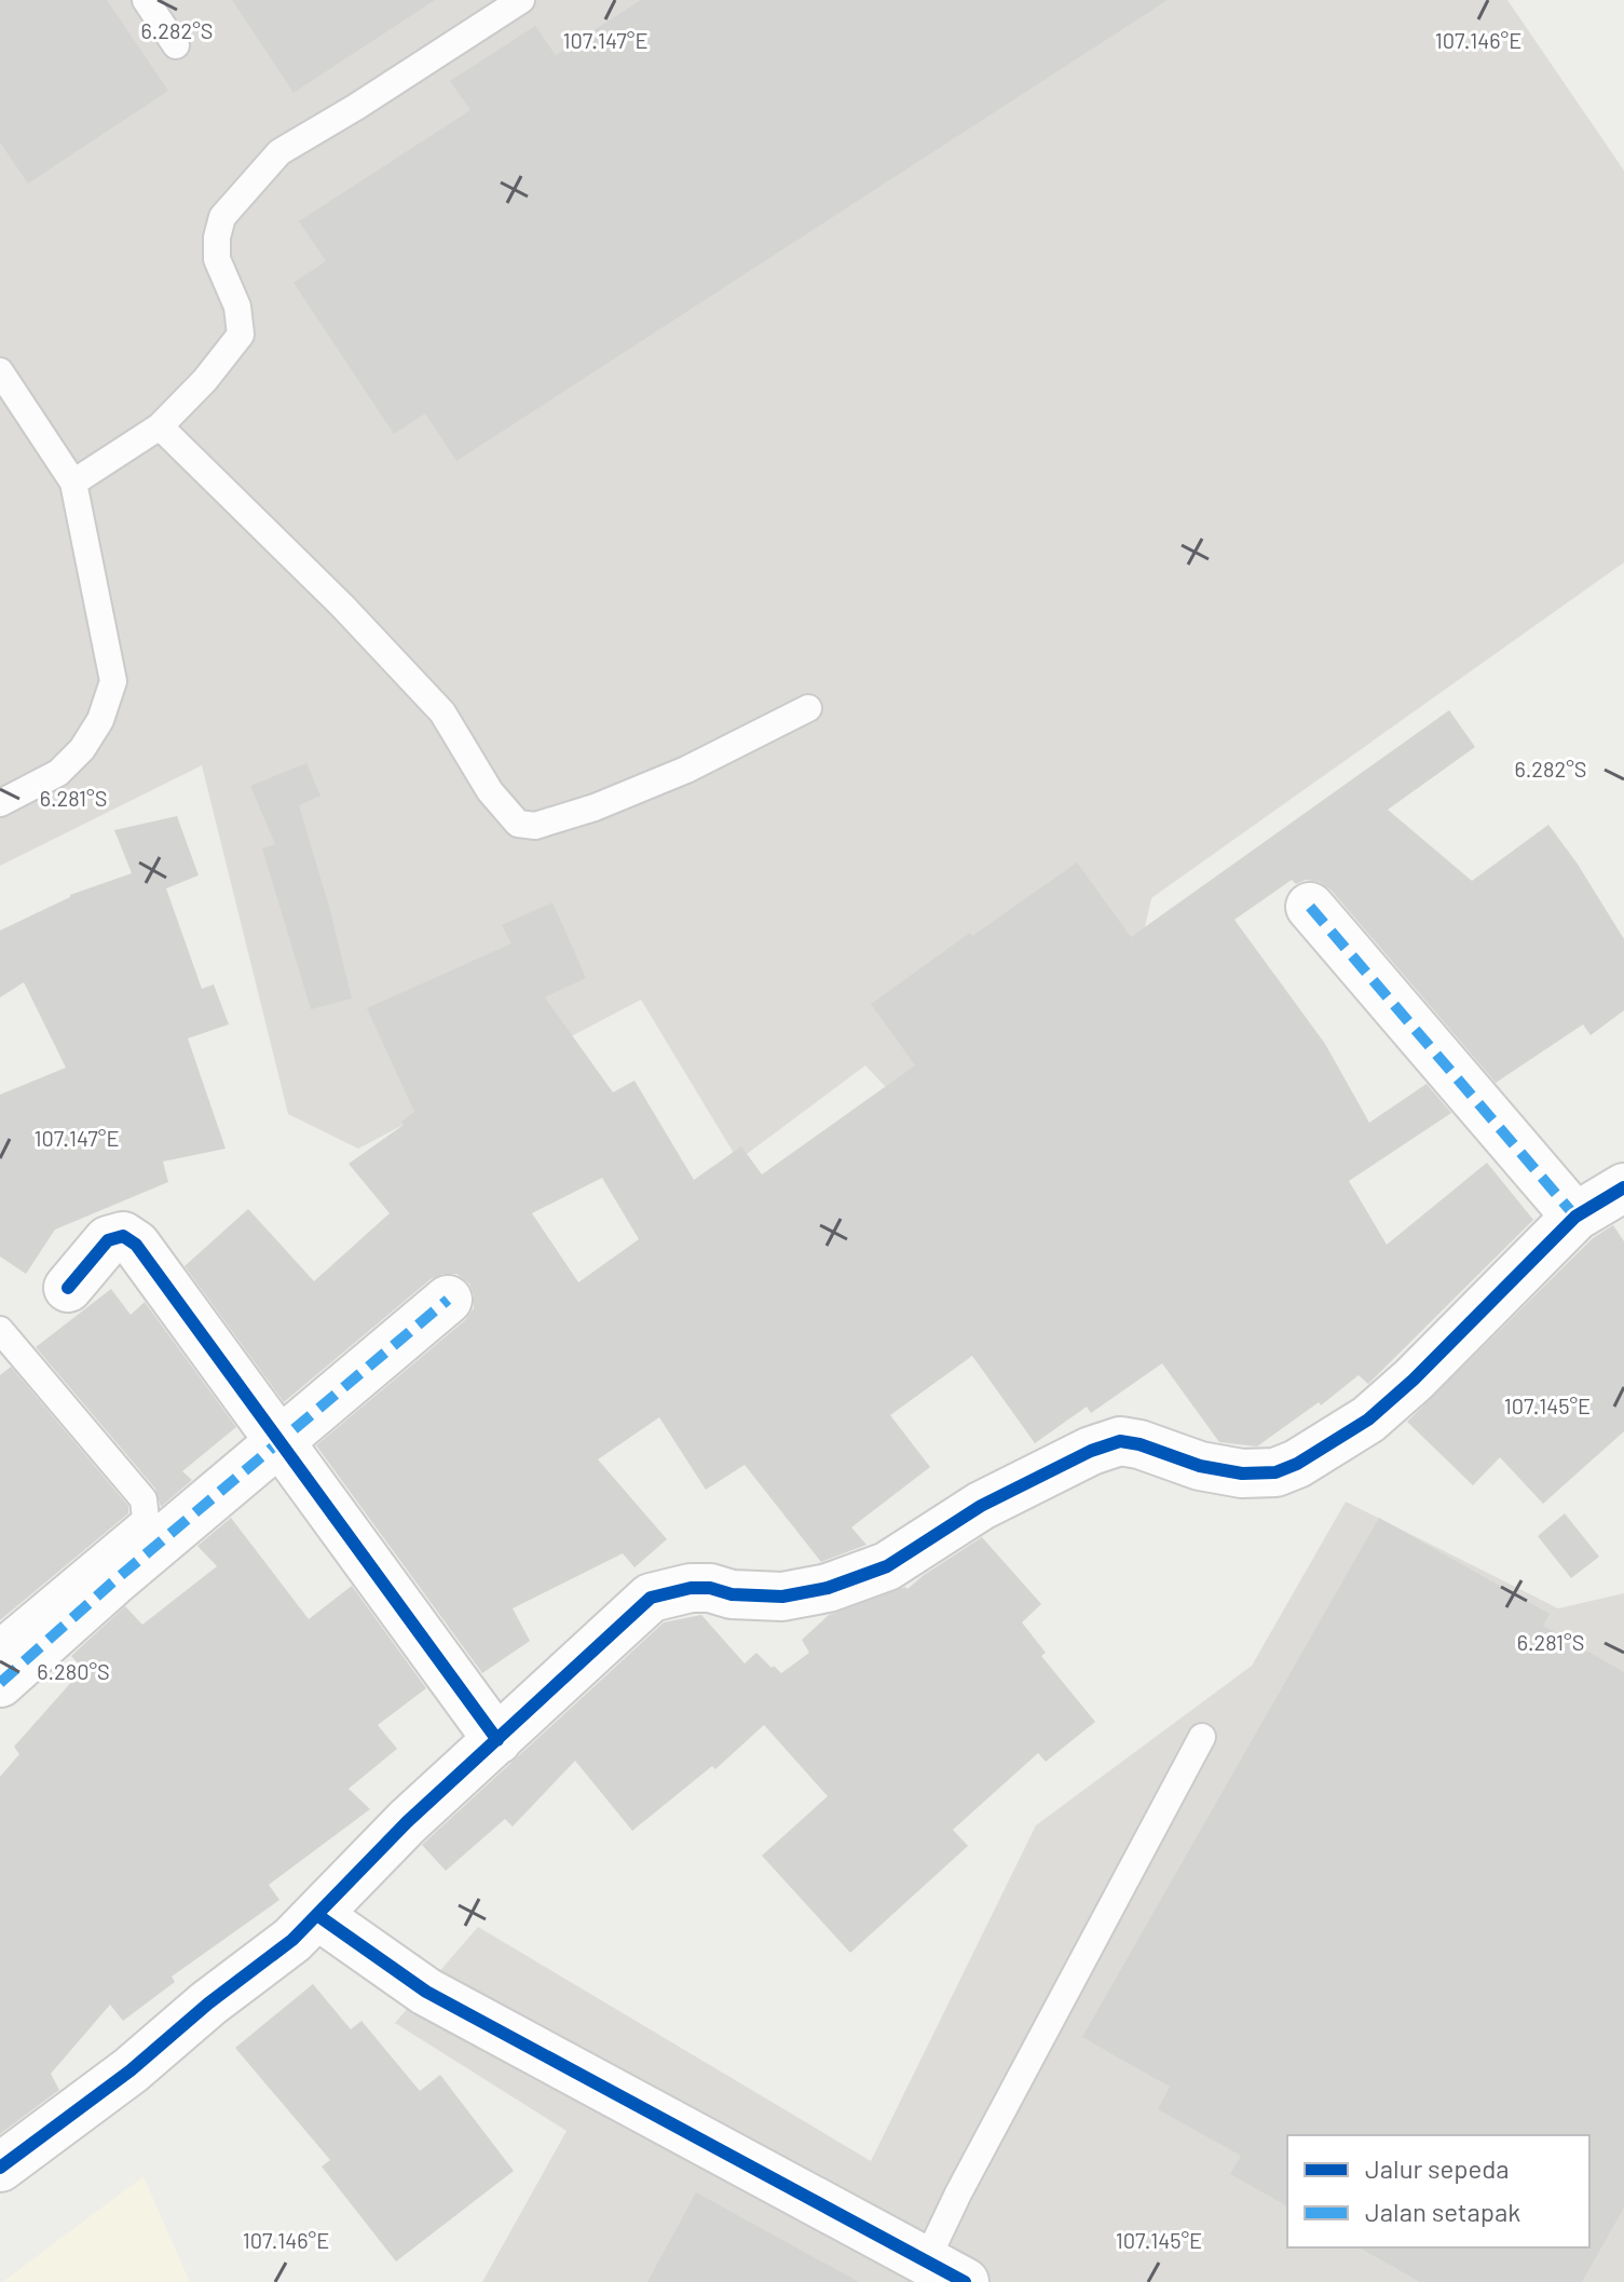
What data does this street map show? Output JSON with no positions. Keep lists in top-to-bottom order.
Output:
{
  "legend": ["Jalur sepeda", "Jalan setapak"],
  "coordinates": [
    "6.282°S",
    "107.147°E",
    "107.146°E",
    "6.281°S",
    "107.145°E",
    "6.280°S"
  ]
}
